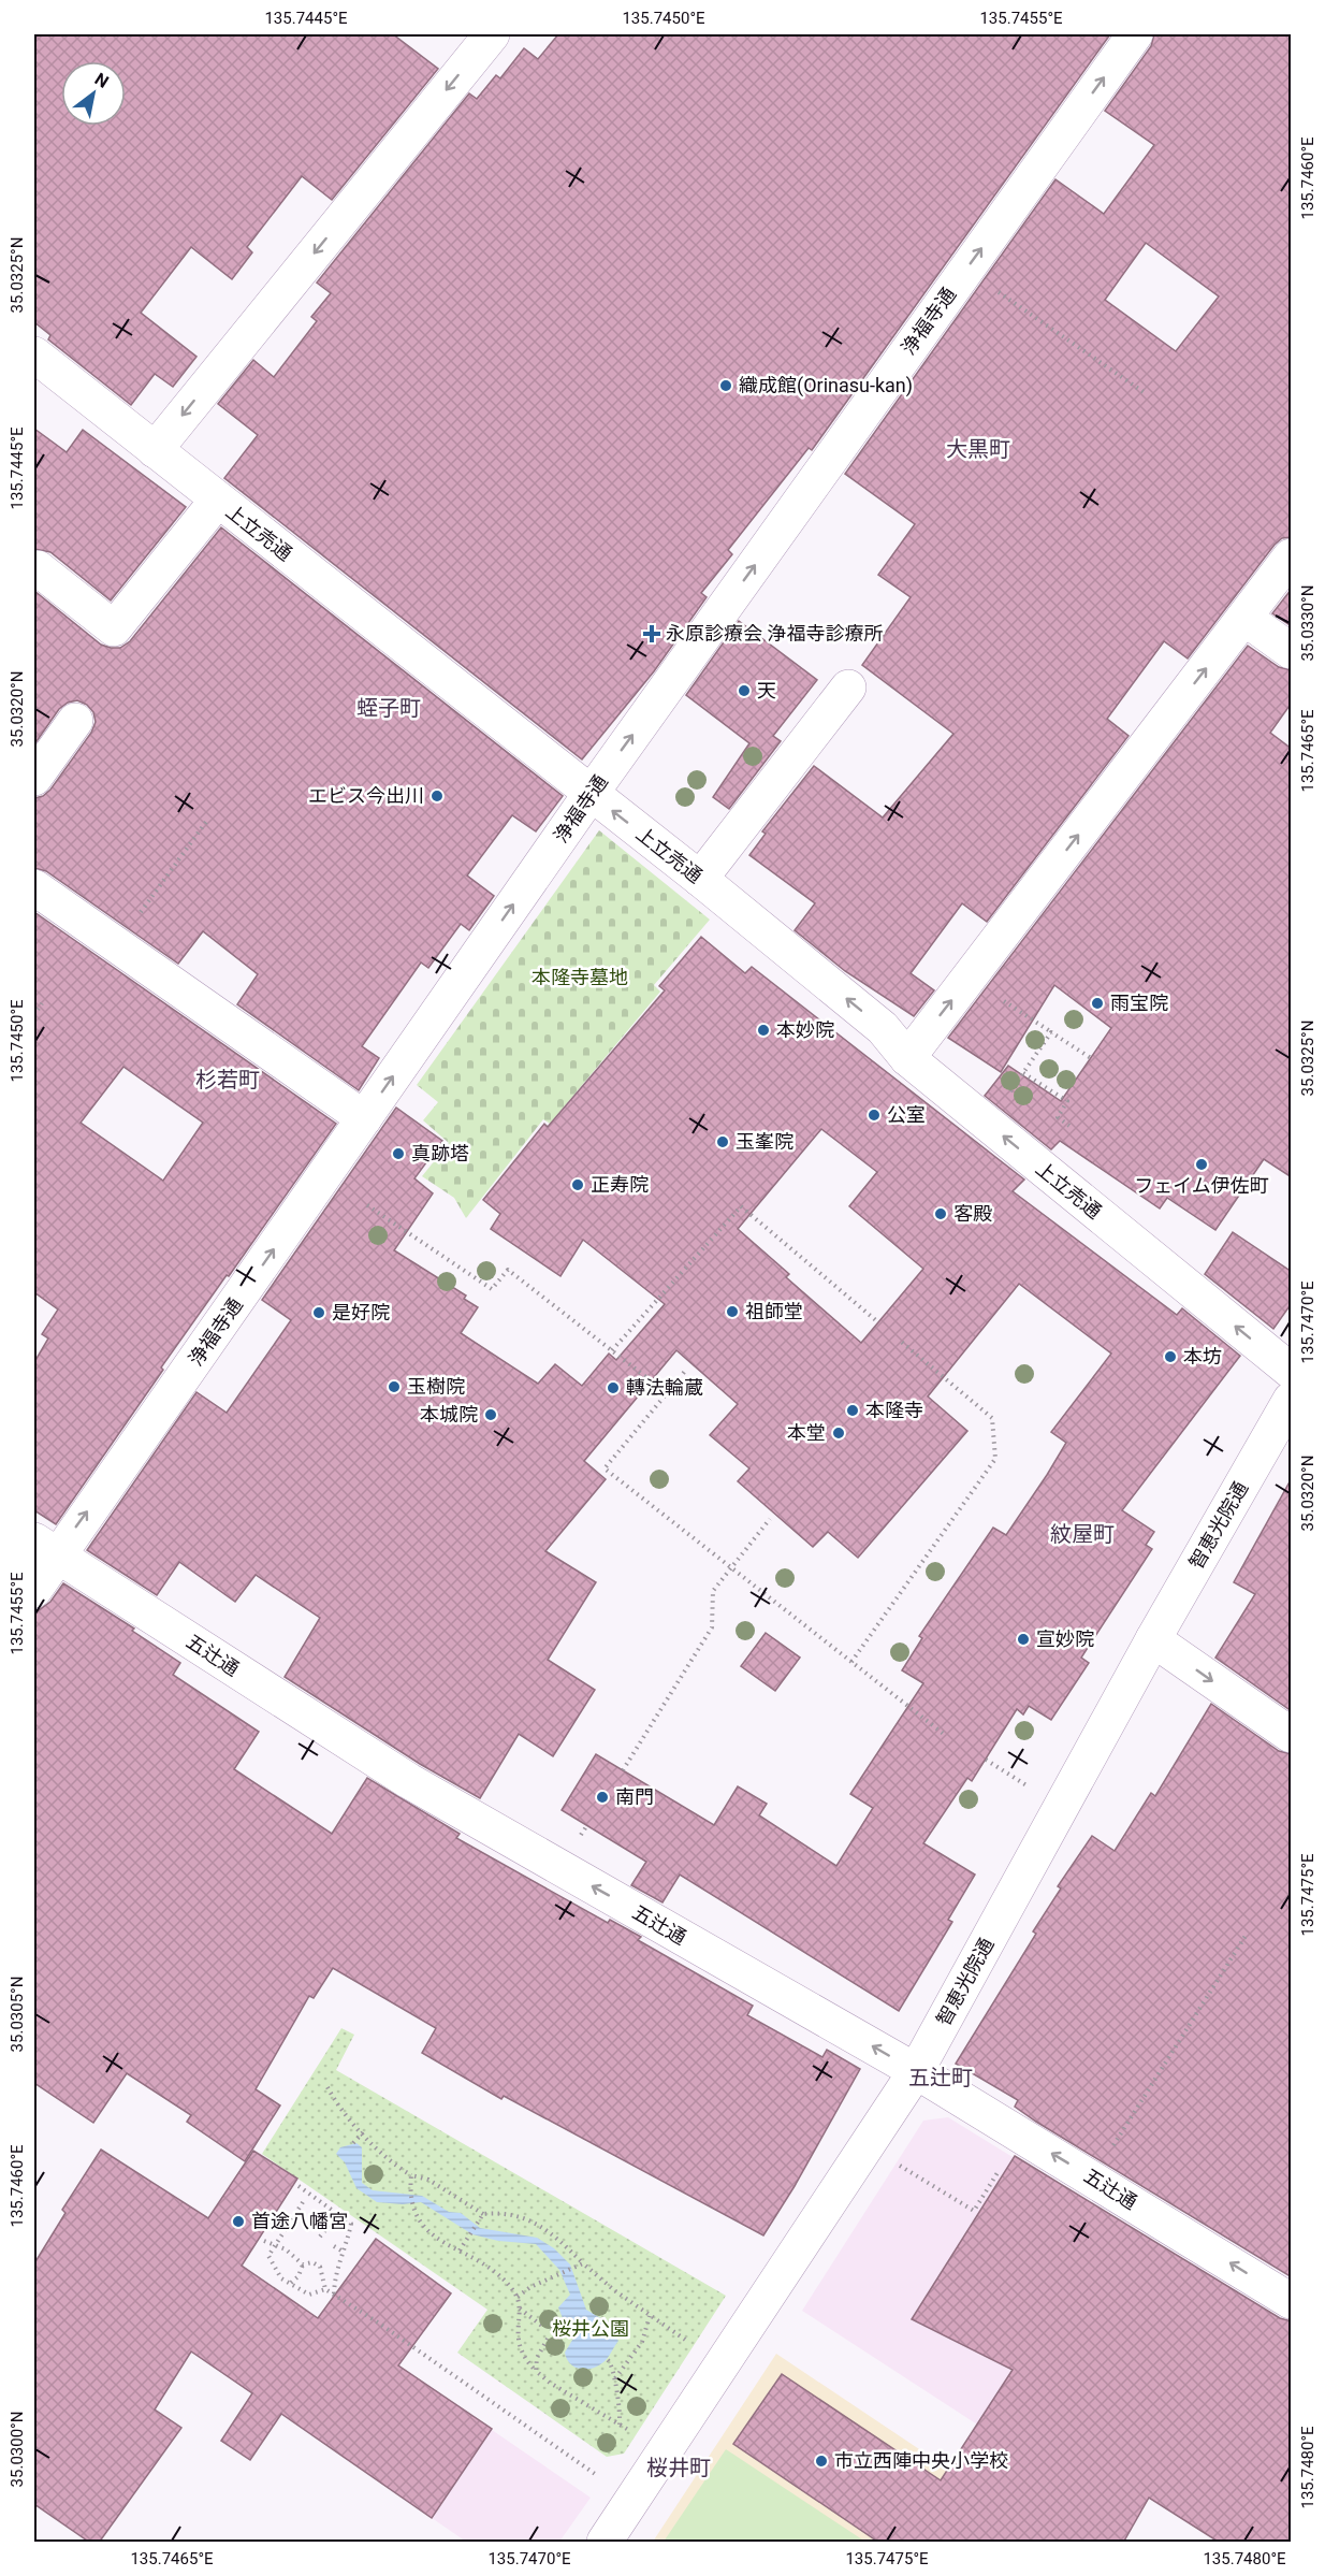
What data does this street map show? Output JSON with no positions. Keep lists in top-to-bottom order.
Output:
{
  "streets": {
    "street": [
      "浄福寺通",
      "上立売通",
      "智恵光院通",
      "五辻通"
    ]
  },
  "crossings": [
    ["浄福寺通", "上立売通"],
    ["浄福寺通", "五辻通"],
    ["智恵光院通", "五辻通"]
  ],
  "one_way": ["浄福寺通", "上立売通", "五辻通"],
  "districts": [
    "大黒町",
    "蛭子町",
    "杉若町",
    "紋屋町",
    "五辻町",
    "桜井町"
  ],
  "parks": ["本隆寺墓地", "桜井公園"],
  "places": {
    "other": [
      "織成館(Orinasu-kan)",
      "天",
      "エビス今出川",
      "雨宝院",
      "本妙院",
      "公室",
      "玉峯院",
      "真跡塔",
      "フェイム伊佐町",
      "正寿院",
      "客殿",
      "祖師堂",
      "是好院",
      "本坊",
      "玉樹院",
      "轉法輪蔵",
      "本隆寺",
      "本城院",
      "本堂",
      "宣妙院",
      "南門",
      "首途八幡宮",
      "市立西陣中央小学校"
    ],
    "health": ["永原診療会 浄福寺診療所"]
  },
  "north": "top right",
  "coordinates": [
    "135.7445°E",
    "135.7450°E",
    "135.7455°E",
    "135.7460°E",
    "35.0325°N",
    "35.0330°N",
    "35.0320°N",
    "135.7465°E",
    "135.7470°E",
    "135.7475°E",
    "35.0305°N",
    "35.0300°N",
    "135.7480°E"
  ]
}
